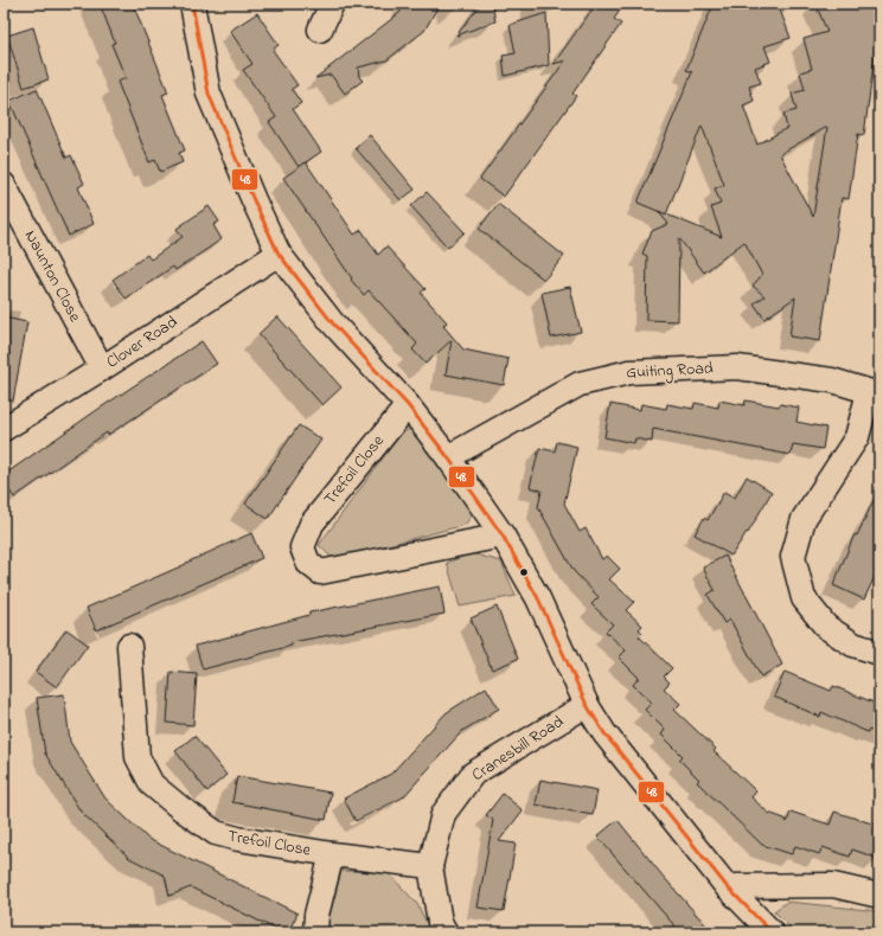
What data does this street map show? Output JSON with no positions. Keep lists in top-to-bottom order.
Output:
{
  "streets": {
    "street": [
      "Naunton Close",
      "Clover Road",
      "Guiting Road",
      "Trefoil Close",
      "Cranesbill Road"
    ]
  },
  "crossings": [
    ["Naunton Close", "Clover Road"],
    ["Trefoil Close", "Cranesbill Road"]
  ],
  "lines": ["transit line 48"]
}
